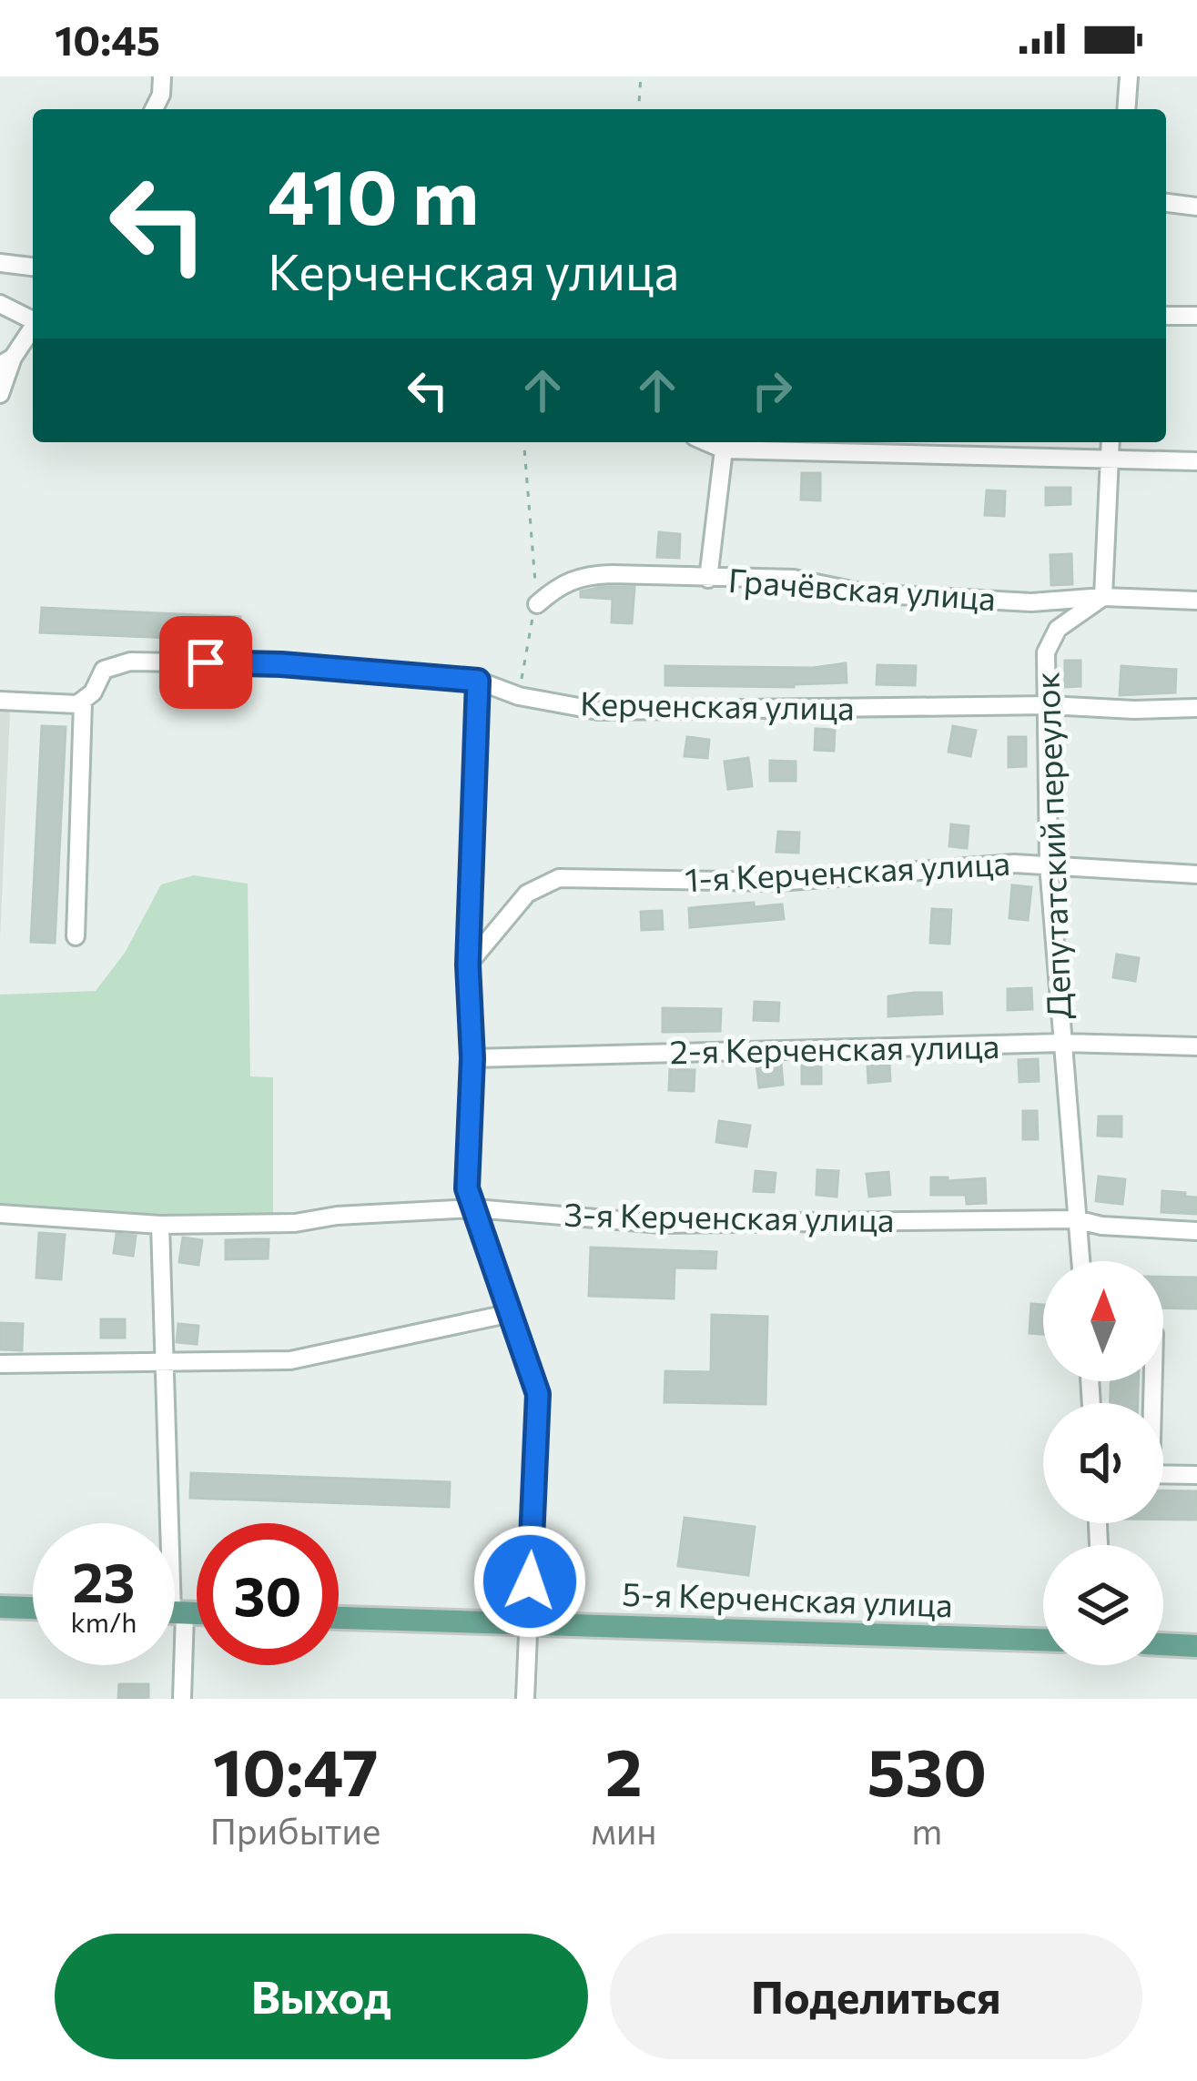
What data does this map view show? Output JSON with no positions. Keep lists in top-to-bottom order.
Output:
{
  "streets": {
    "main road": ["5-я Керченская улица"],
    "street": [
      "Грачёвская улица",
      "Керченская улица",
      "Депутатский переулок",
      "1-я Керченская улица",
      "2-я Керченская улица",
      "3-я Керченская улица"
    ]
  },
  "crossings": [
    ["Грачёвская улица", "Депутатский переулок"],
    ["Керченская улица", "Депутатский переулок"],
    ["Депутатский переулок", "1-я Керченская улица"],
    ["Депутатский переулок", "2-я Керченская улица"],
    ["Депутатский переулок", "3-я Керченская улица"]
  ],
  "north": "top",
  "page": {
    "status": "10:45",
    "turn": ["410 m", "Керченская улица"],
    "speed": "23 km/h",
    "limit": "30",
    "eta": [
      "10:47",
      "Прибытие",
      "2",
      "мин",
      "530",
      "m"
    ],
    "buttons": ["Выход", "Поделиться"]
  }
}
